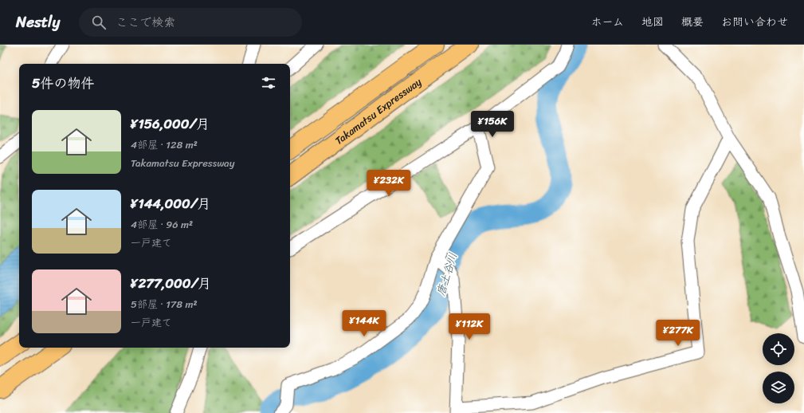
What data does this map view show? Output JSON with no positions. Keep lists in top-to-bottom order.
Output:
{
  "streets": {
    "highway": ["Takamatsu Expressway"]
  },
  "water": ["唐土谷川"],
  "page": {
    "header": "Nestly",
    "search": "ここで検索",
    "nav": [
      "ホーム",
      "地図",
      "概要",
      "お問い合わせ"
    ],
    "heading": "5件の物件",
    "list": [
      {
        "name": "¥156,000/月",
        "note": "4部屋 · 128 m² · Takamatsu Expressway"
      },
      {
        "name": "¥144,000/月",
        "note": "4部屋 · 96 m² · 一戸建て"
      },
      {
        "name": "¥277,000/月",
        "note": "5部屋 · 178 m² · 一戸建て"
      }
    ],
    "price": [
      "¥156K",
      "¥232K",
      "¥144K",
      "¥112K",
      "¥277K"
    ]
  }
}
